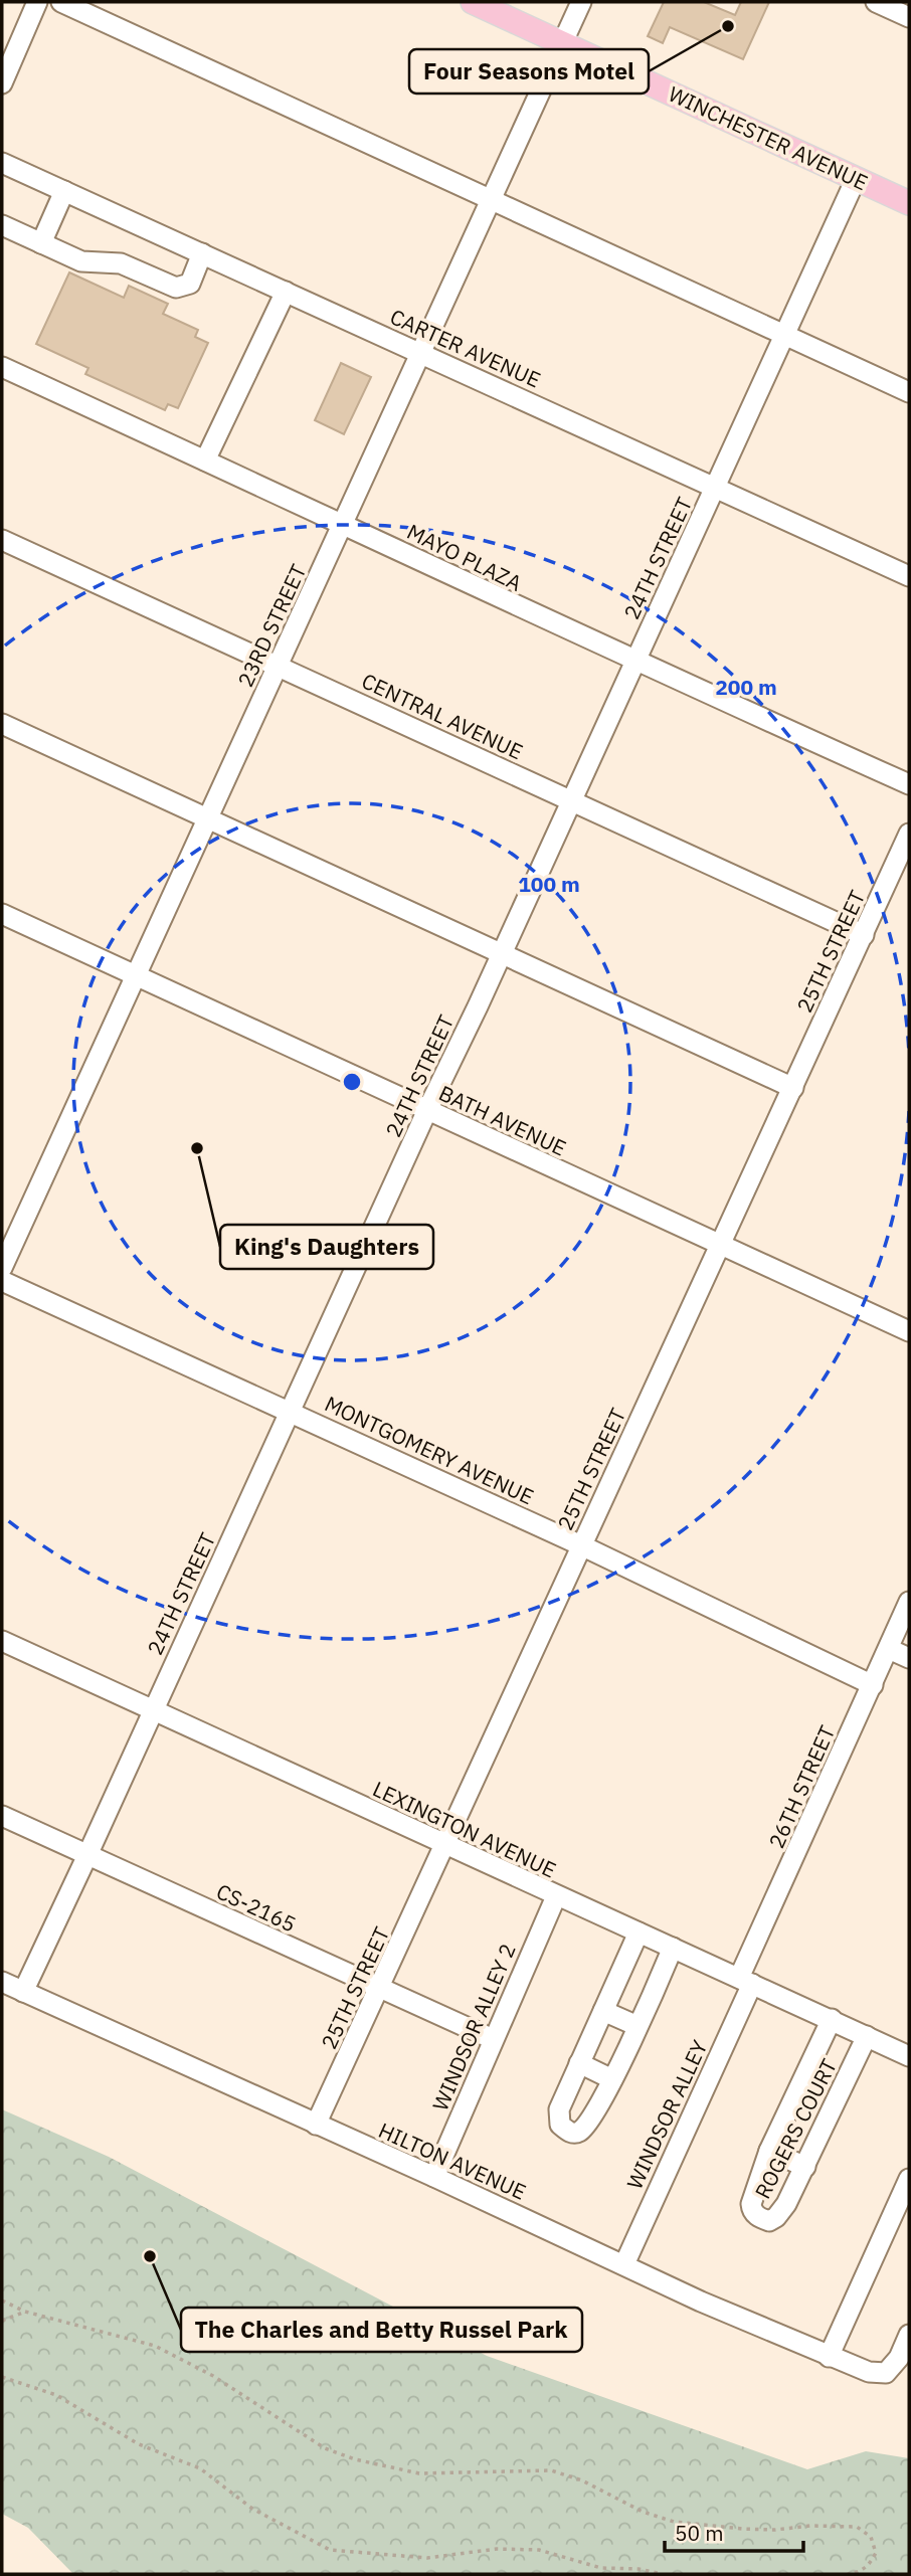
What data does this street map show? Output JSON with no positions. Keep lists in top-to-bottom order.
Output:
{
  "streets": {
    "main road": ["WINCHESTER AVENUE"],
    "street": [
      "CARTER AVENUE",
      "MAYO PLAZA",
      "24TH STREET",
      "23RD STREET",
      "CENTRAL AVENUE",
      "25TH STREET",
      "BATH AVENUE",
      "MONTGOMERY AVENUE",
      "26TH STREET",
      "LEXINGTON AVENUE",
      "CS-2165",
      "WINDSOR ALLEY 2",
      "WINDSOR ALLEY",
      "ROGERS COURT",
      "HILTON AVENUE"
    ]
  },
  "crossings": [
    ["WINCHESTER AVENUE", "24TH STREET"],
    ["WINCHESTER AVENUE", "23RD STREET"],
    ["CARTER AVENUE", "24TH STREET"],
    ["CARTER AVENUE", "23RD STREET"],
    ["MAYO PLAZA", "24TH STREET"],
    ["MAYO PLAZA", "23RD STREET"],
    ["24TH STREET", "CENTRAL AVENUE"],
    ["24TH STREET", "BATH AVENUE"],
    ["24TH STREET", "MONTGOMERY AVENUE"],
    ["24TH STREET", "LEXINGTON AVENUE"],
    ["24TH STREET", "CS-2165"],
    ["24TH STREET", "HILTON AVENUE"],
    ["23RD STREET", "CENTRAL AVENUE"],
    ["23RD STREET", "BATH AVENUE"],
    ["CENTRAL AVENUE", "25TH STREET"],
    ["25TH STREET", "BATH AVENUE"],
    ["25TH STREET", "MONTGOMERY AVENUE"],
    ["25TH STREET", "LEXINGTON AVENUE"],
    ["25TH STREET", "CS-2165"],
    ["25TH STREET", "HILTON AVENUE"],
    ["MONTGOMERY AVENUE", "26TH STREET"],
    ["26TH STREET", "LEXINGTON AVENUE"],
    ["26TH STREET", "WINDSOR ALLEY"],
    ["LEXINGTON AVENUE", "WINDSOR ALLEY 2"],
    ["LEXINGTON AVENUE", "WINDSOR ALLEY"],
    ["LEXINGTON AVENUE", "ROGERS COURT"],
    ["CS-2165", "WINDSOR ALLEY 2"],
    ["WINDSOR ALLEY 2", "HILTON AVENUE"],
    ["WINDSOR ALLEY", "HILTON AVENUE"]
  ],
  "places": ["Four Seasons Motel", "King's Daughters", "The Charles and Betty Russel Park"],
  "scale_bar": "50 m",
  "rings": ["200 m", "100 m"]
}
